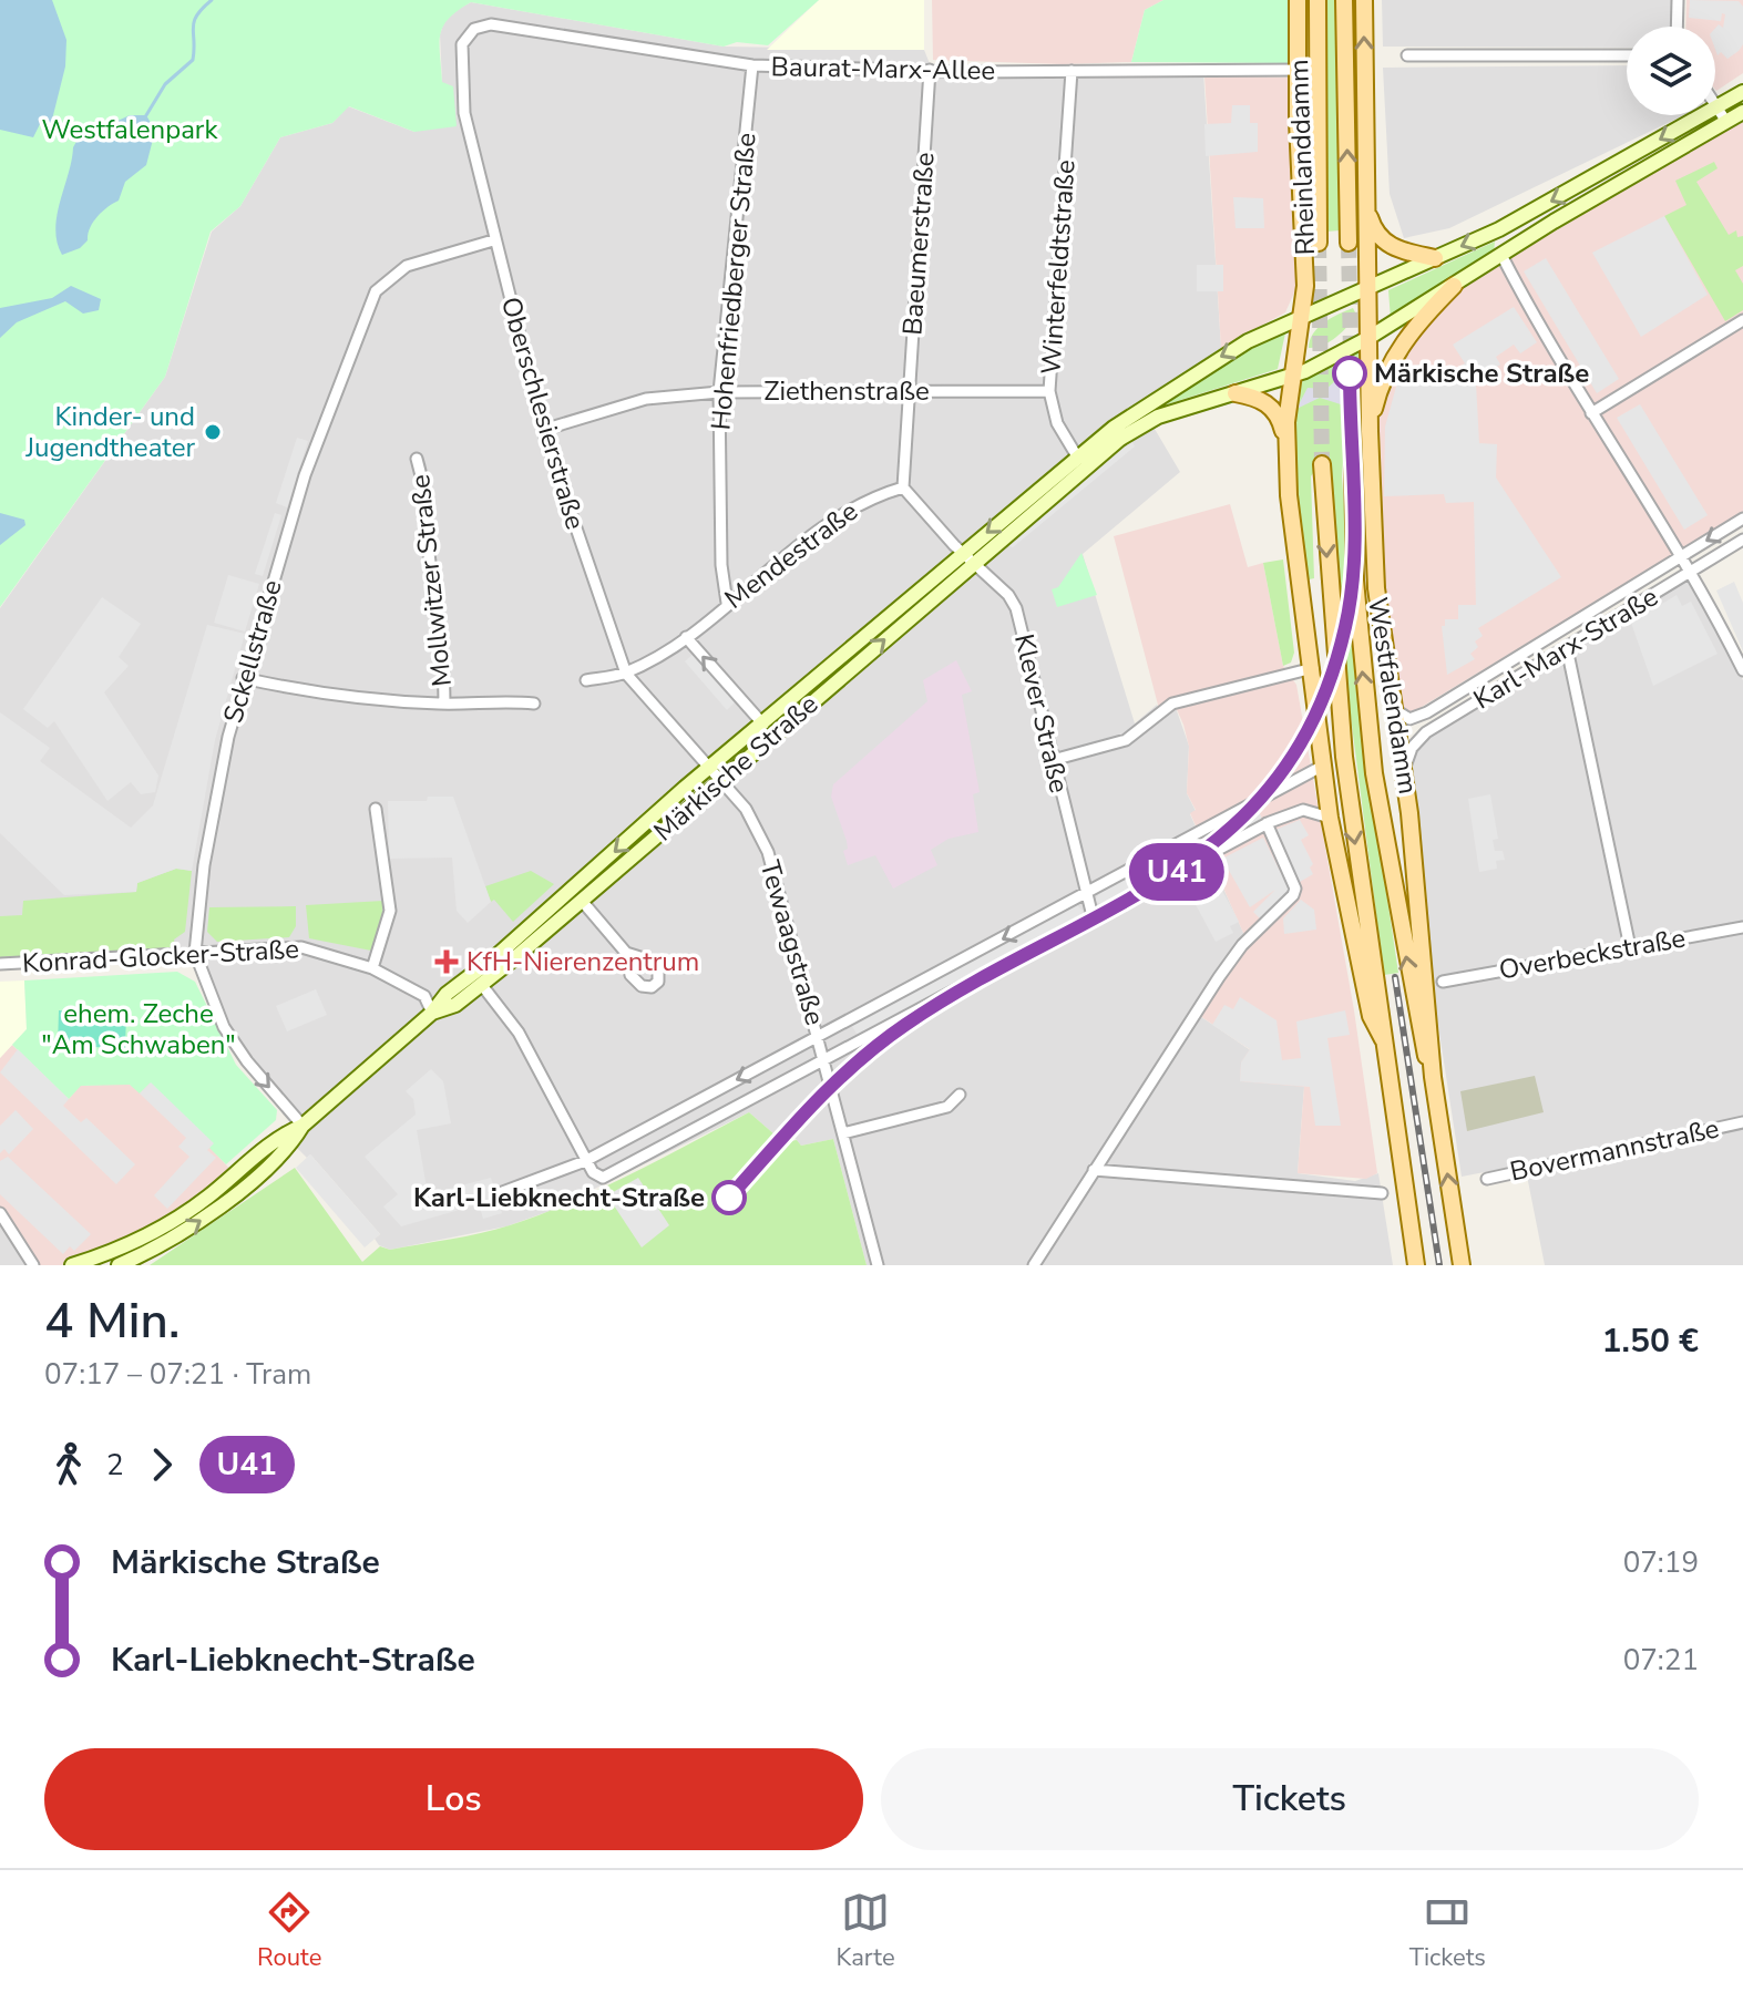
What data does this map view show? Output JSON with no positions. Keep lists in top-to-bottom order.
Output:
{
  "streets": {
    "main road": ["Rheinlanddamm", "Westfalendamm", "Märkische Straße"],
    "street": [
      "Baurat-Marx-Allee",
      "Baeumerstraße",
      "Winterfeldtstraße",
      "Hohenfriedberger Straße",
      "Ziethenstraße",
      "Oberschlesierstraße",
      "Mendestraße",
      "Mollwitzer Straße",
      "Karl-Marx-Straße",
      "Sckellstraße",
      "Klever Straße",
      "Tewaagstraße",
      "Overbeckstraße",
      "Konrad-Glocker-Straße",
      "Bovermannstraße"
    ]
  },
  "crossings": [
    ["Baurat-Marx-Allee", "Rheinlanddamm"],
    ["Baurat-Marx-Allee", "Baeumerstraße"],
    ["Baurat-Marx-Allee", "Winterfeldtstraße"],
    ["Baurat-Marx-Allee", "Hohenfriedberger Straße"],
    ["Baurat-Marx-Allee", "Oberschlesierstraße"],
    ["Rheinlanddamm", "Westfalendamm"],
    ["Rheinlanddamm", "Märkische Straße"],
    ["Baeumerstraße", "Ziethenstraße"],
    ["Baeumerstraße", "Mendestraße"],
    ["Winterfeldtstraße", "Ziethenstraße"],
    ["Winterfeldtstraße", "Märkische Straße"],
    ["Hohenfriedberger Straße", "Ziethenstraße"],
    ["Hohenfriedberger Straße", "Mendestraße"],
    ["Ziethenstraße", "Oberschlesierstraße"],
    ["Oberschlesierstraße", "Mendestraße"],
    ["Oberschlesierstraße", "Sckellstraße"],
    ["Oberschlesierstraße", "Märkische Straße"],
    ["Oberschlesierstraße", "Tewaagstraße"],
    ["Mendestraße", "Märkische Straße"],
    ["Karl-Marx-Straße", "Westfalendamm"],
    ["Sckellstraße", "Märkische Straße"],
    ["Sckellstraße", "Konrad-Glocker-Straße"],
    ["Westfalendamm", "Märkische Straße"],
    ["Klever Straße", "Märkische Straße"],
    ["Märkische Straße", "Tewaagstraße"],
    ["Märkische Straße", "Konrad-Glocker-Straße"]
  ],
  "parks": ["Westfalenpark", "ehem. Zeche \"Am Schwaben\""],
  "places": {
    "other": ["Märkische Straße", "Kinder- und Jugendtheater", "Karl-Liebknecht-Straße"],
    "health": ["KfH-Nierenzentrum"]
  },
  "lines": ["tram line U41"],
  "page": {
    "on_map": "U41",
    "heading": ["4 Min.", "07:17 – 07:21 · Tram", "1.50 €"],
    "legs": ["2", "U41"],
    "list": [
      {
        "name": "Märkische Straße",
        "value": "07:19"
      },
      {
        "name": "Karl-Liebknecht-Straße",
        "value": "07:21"
      }
    ],
    "buttons": ["Los", "Tickets"],
    "tabs": ["Route", "Karte", "Tickets"]
  }
}
